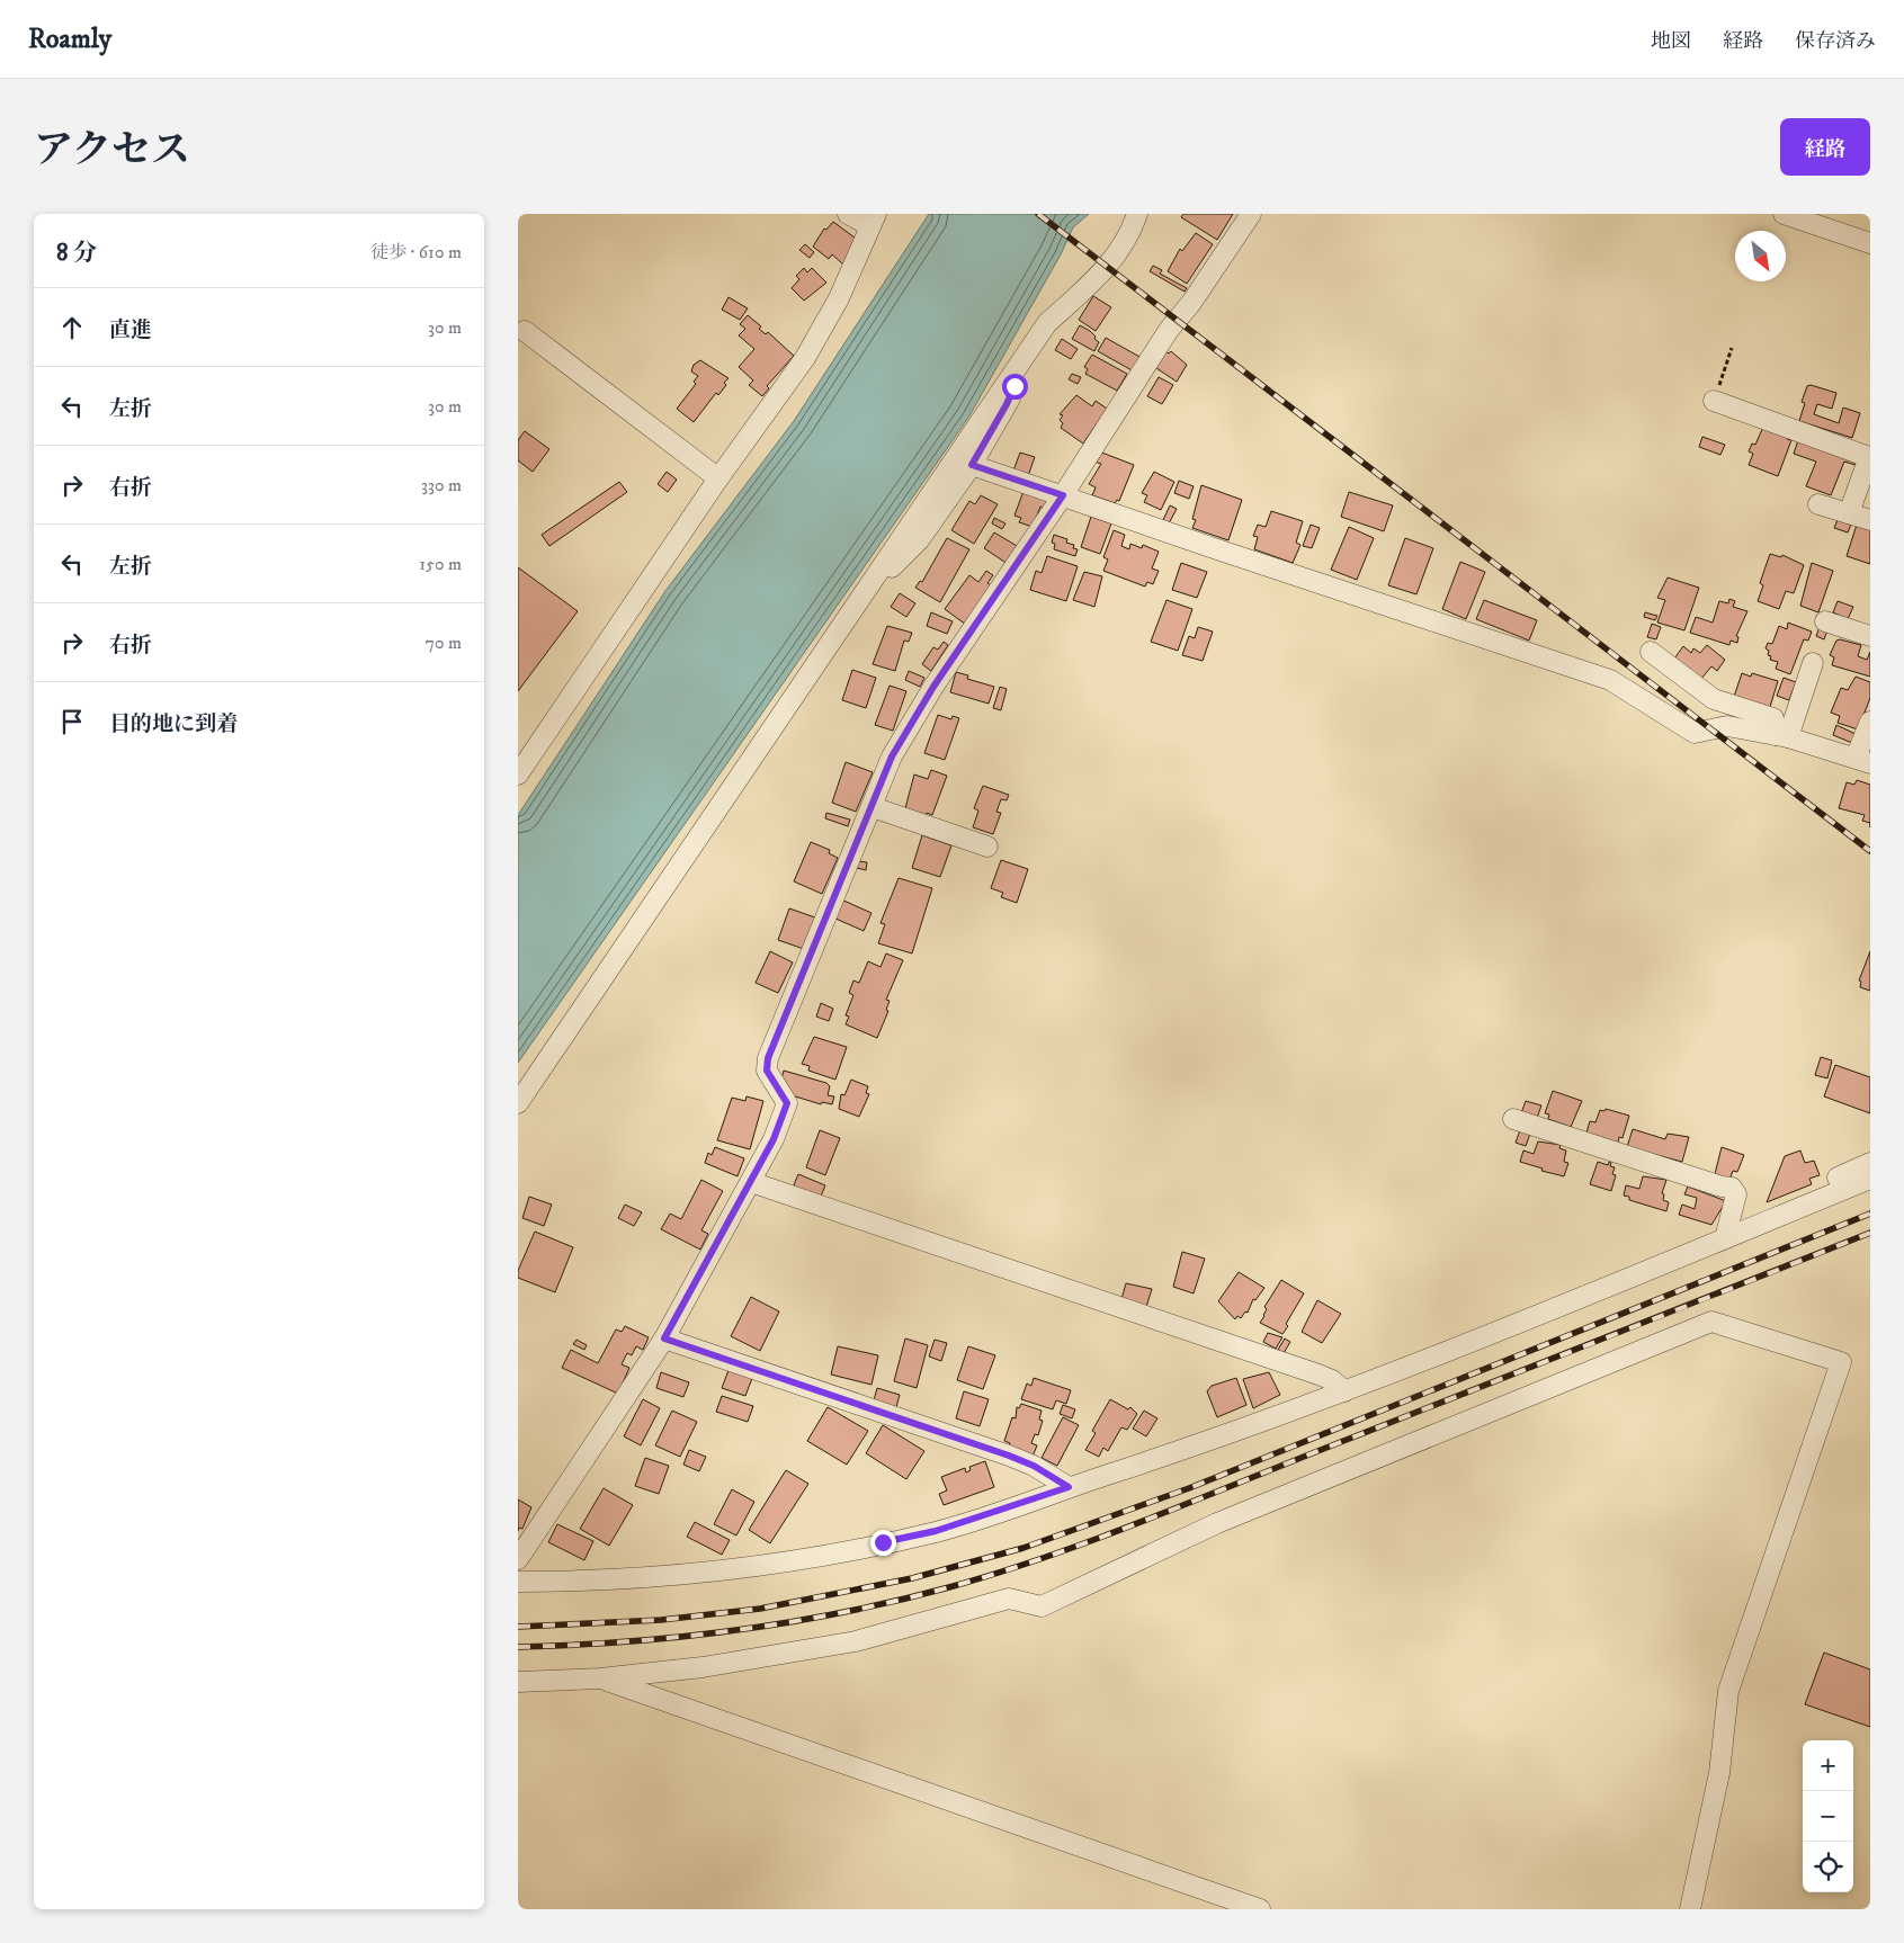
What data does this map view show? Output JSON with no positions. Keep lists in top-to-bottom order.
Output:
{
  "north": "bottom right",
  "page": {
    "header": "Roamly",
    "nav": ["地図", "経路", "保存済み"],
    "title": "アクセス",
    "buttons": "経路",
    "heading": ["8 分", "徒歩 · 610 m"],
    "list": [
      ["直進", "30 m"],
      ["左折", "30 m"],
      ["右折", "330 m"],
      ["左折", "150 m"],
      ["右折", "70 m"],
      "目的地に到着"
    ],
    "map_buttons": ["+", "−"]
  }
}
